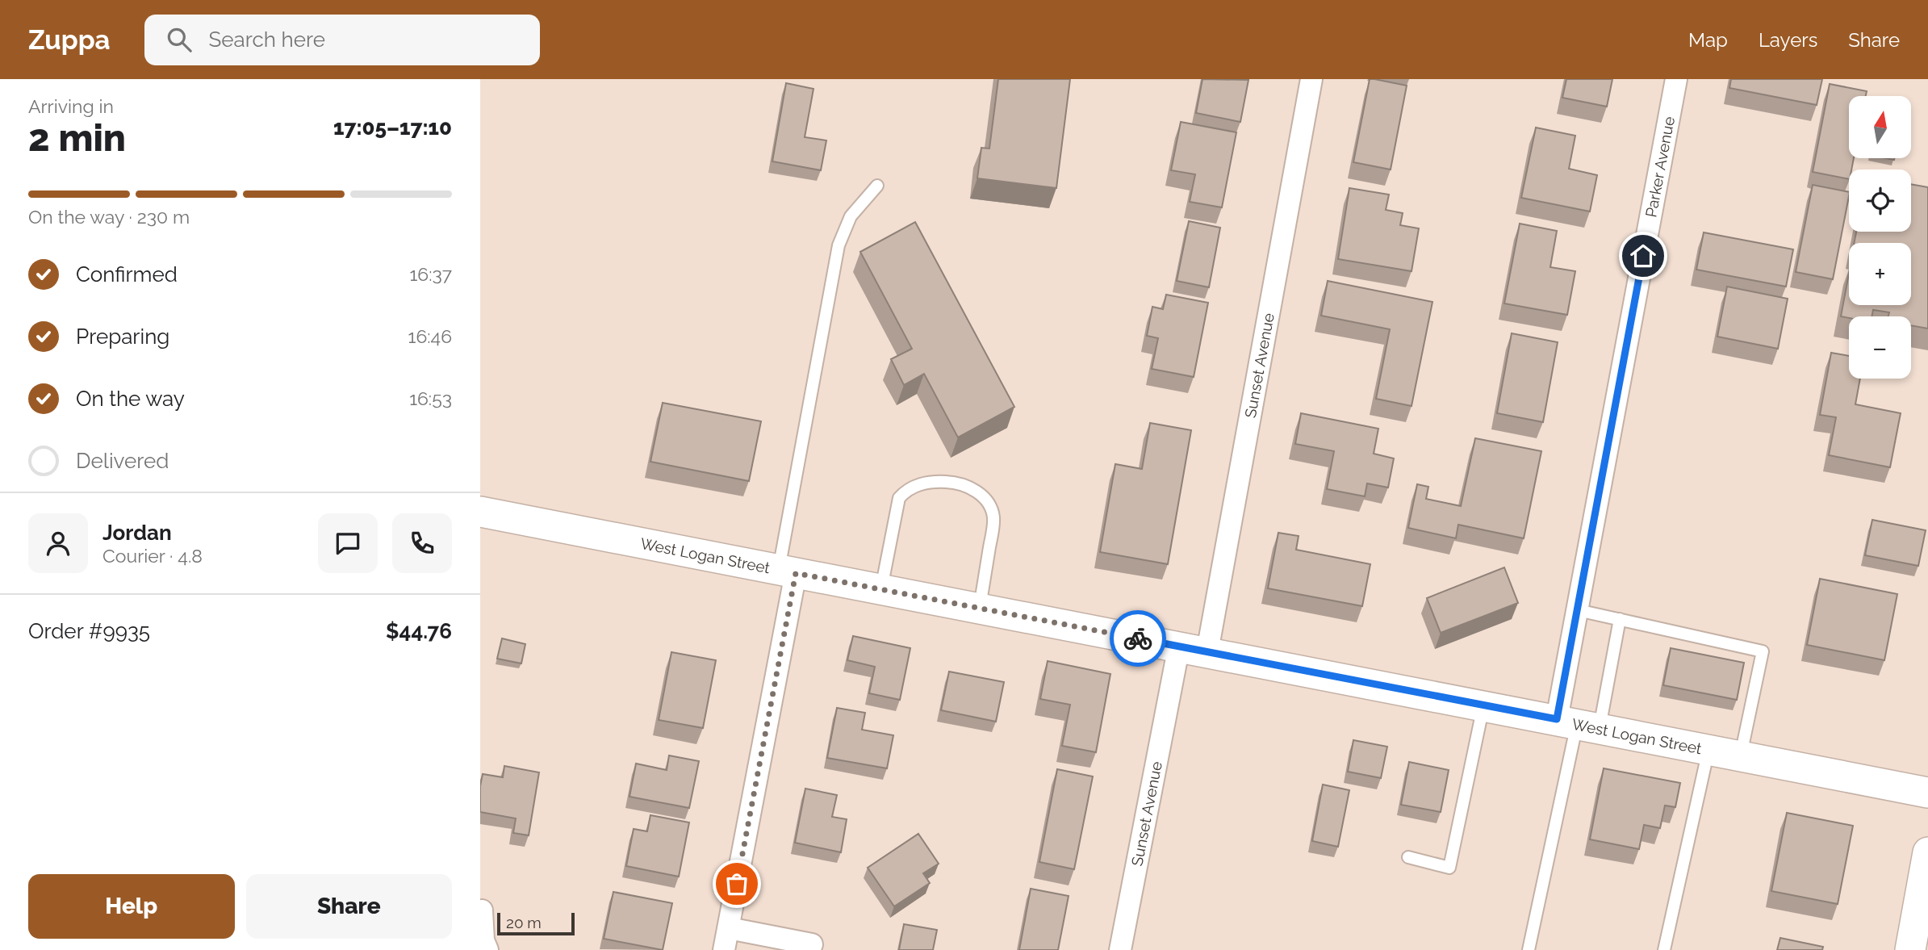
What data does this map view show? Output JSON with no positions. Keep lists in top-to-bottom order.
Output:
{
  "streets": {
    "street": ["Parker Avenue", "Sunset Avenue", "West Logan Street"]
  },
  "crossings": [
    ["Parker Avenue", "West Logan Street"],
    ["Sunset Avenue", "West Logan Street"]
  ],
  "scale_bar": "20 m",
  "north": "top",
  "page": {
    "header": "Zuppa",
    "search": "Search here",
    "nav": ["Map", "Layers", "Share"],
    "heading": ["2 min", "Arriving in", "17:05–17:10"],
    "panel": [
      "Jordan",
      "Courier · 4.8",
      "Order #9935",
      "$44.76"
    ],
    "map_buttons": ["+", "−"],
    "bar": "On the way · 230 m",
    "list": [
      ["Confirmed", "16:37"],
      ["Preparing", "16:46"],
      ["On the way", "16:53"],
      "Delivered"
    ],
    "buttons": ["Help", "Share"],
    "scale": "20 m"
  }
}
